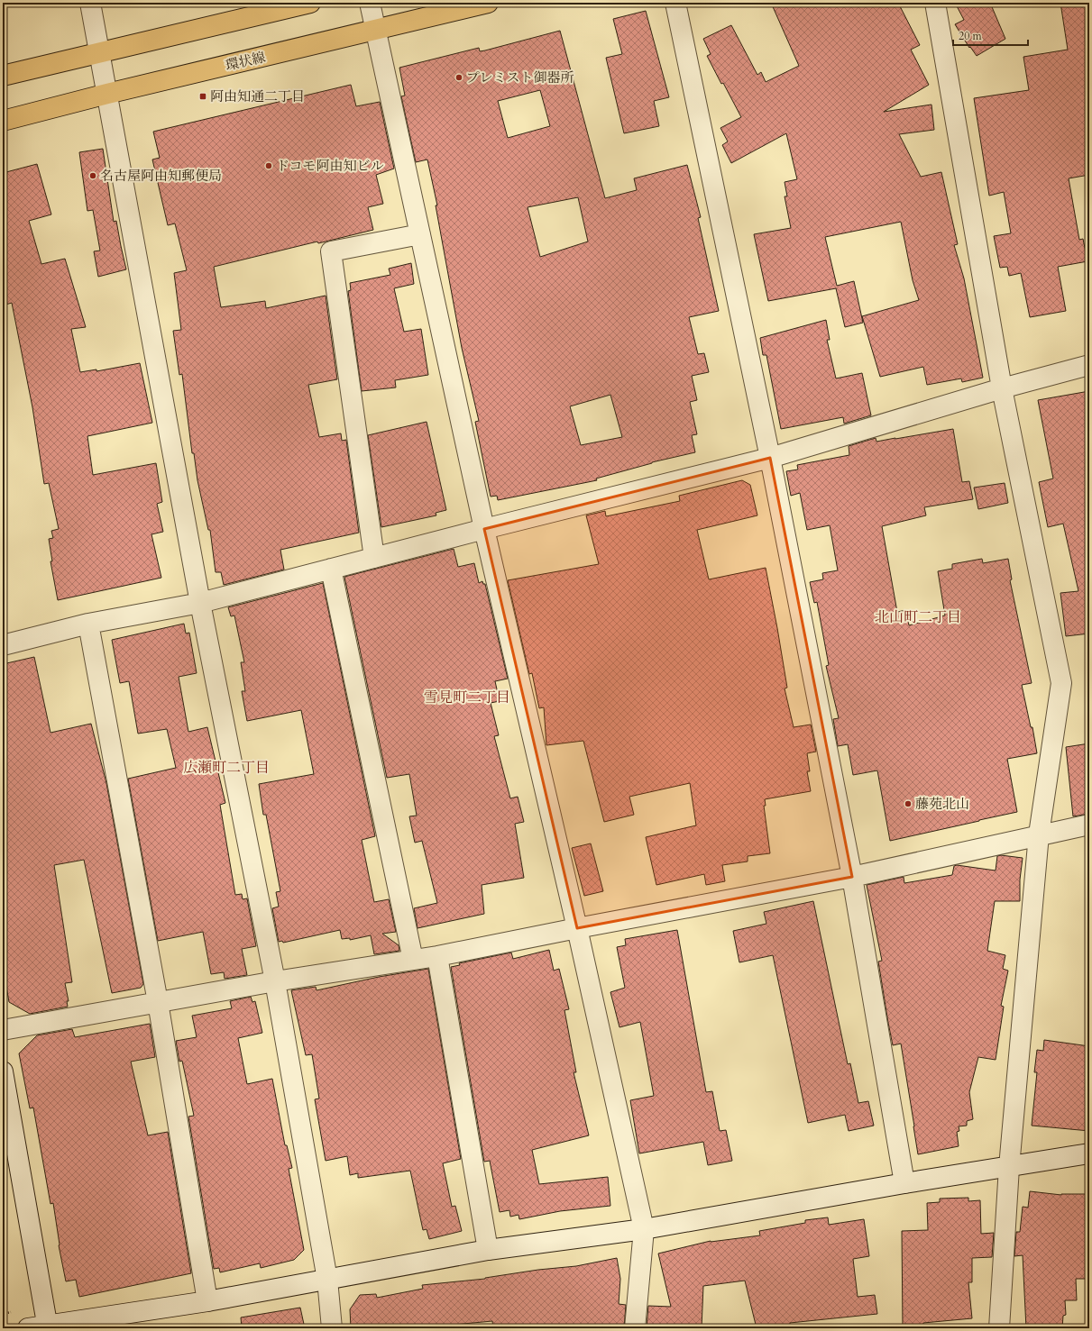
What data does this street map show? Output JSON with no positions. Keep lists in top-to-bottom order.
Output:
{
  "streets": {
    "main road": ["環状線"]
  },
  "districts": ["北山町二丁目", "雪見町二丁目", "広瀬町二丁目"],
  "places": {
    "other": [
      "プレミスト御器所",
      "ドコモ阿由知ビル",
      "名古屋阿由知郵便局",
      "藤苑北山"
    ],
    "transit": ["阿由知通二丁目"]
  },
  "scale_bar": "20 m"
}
